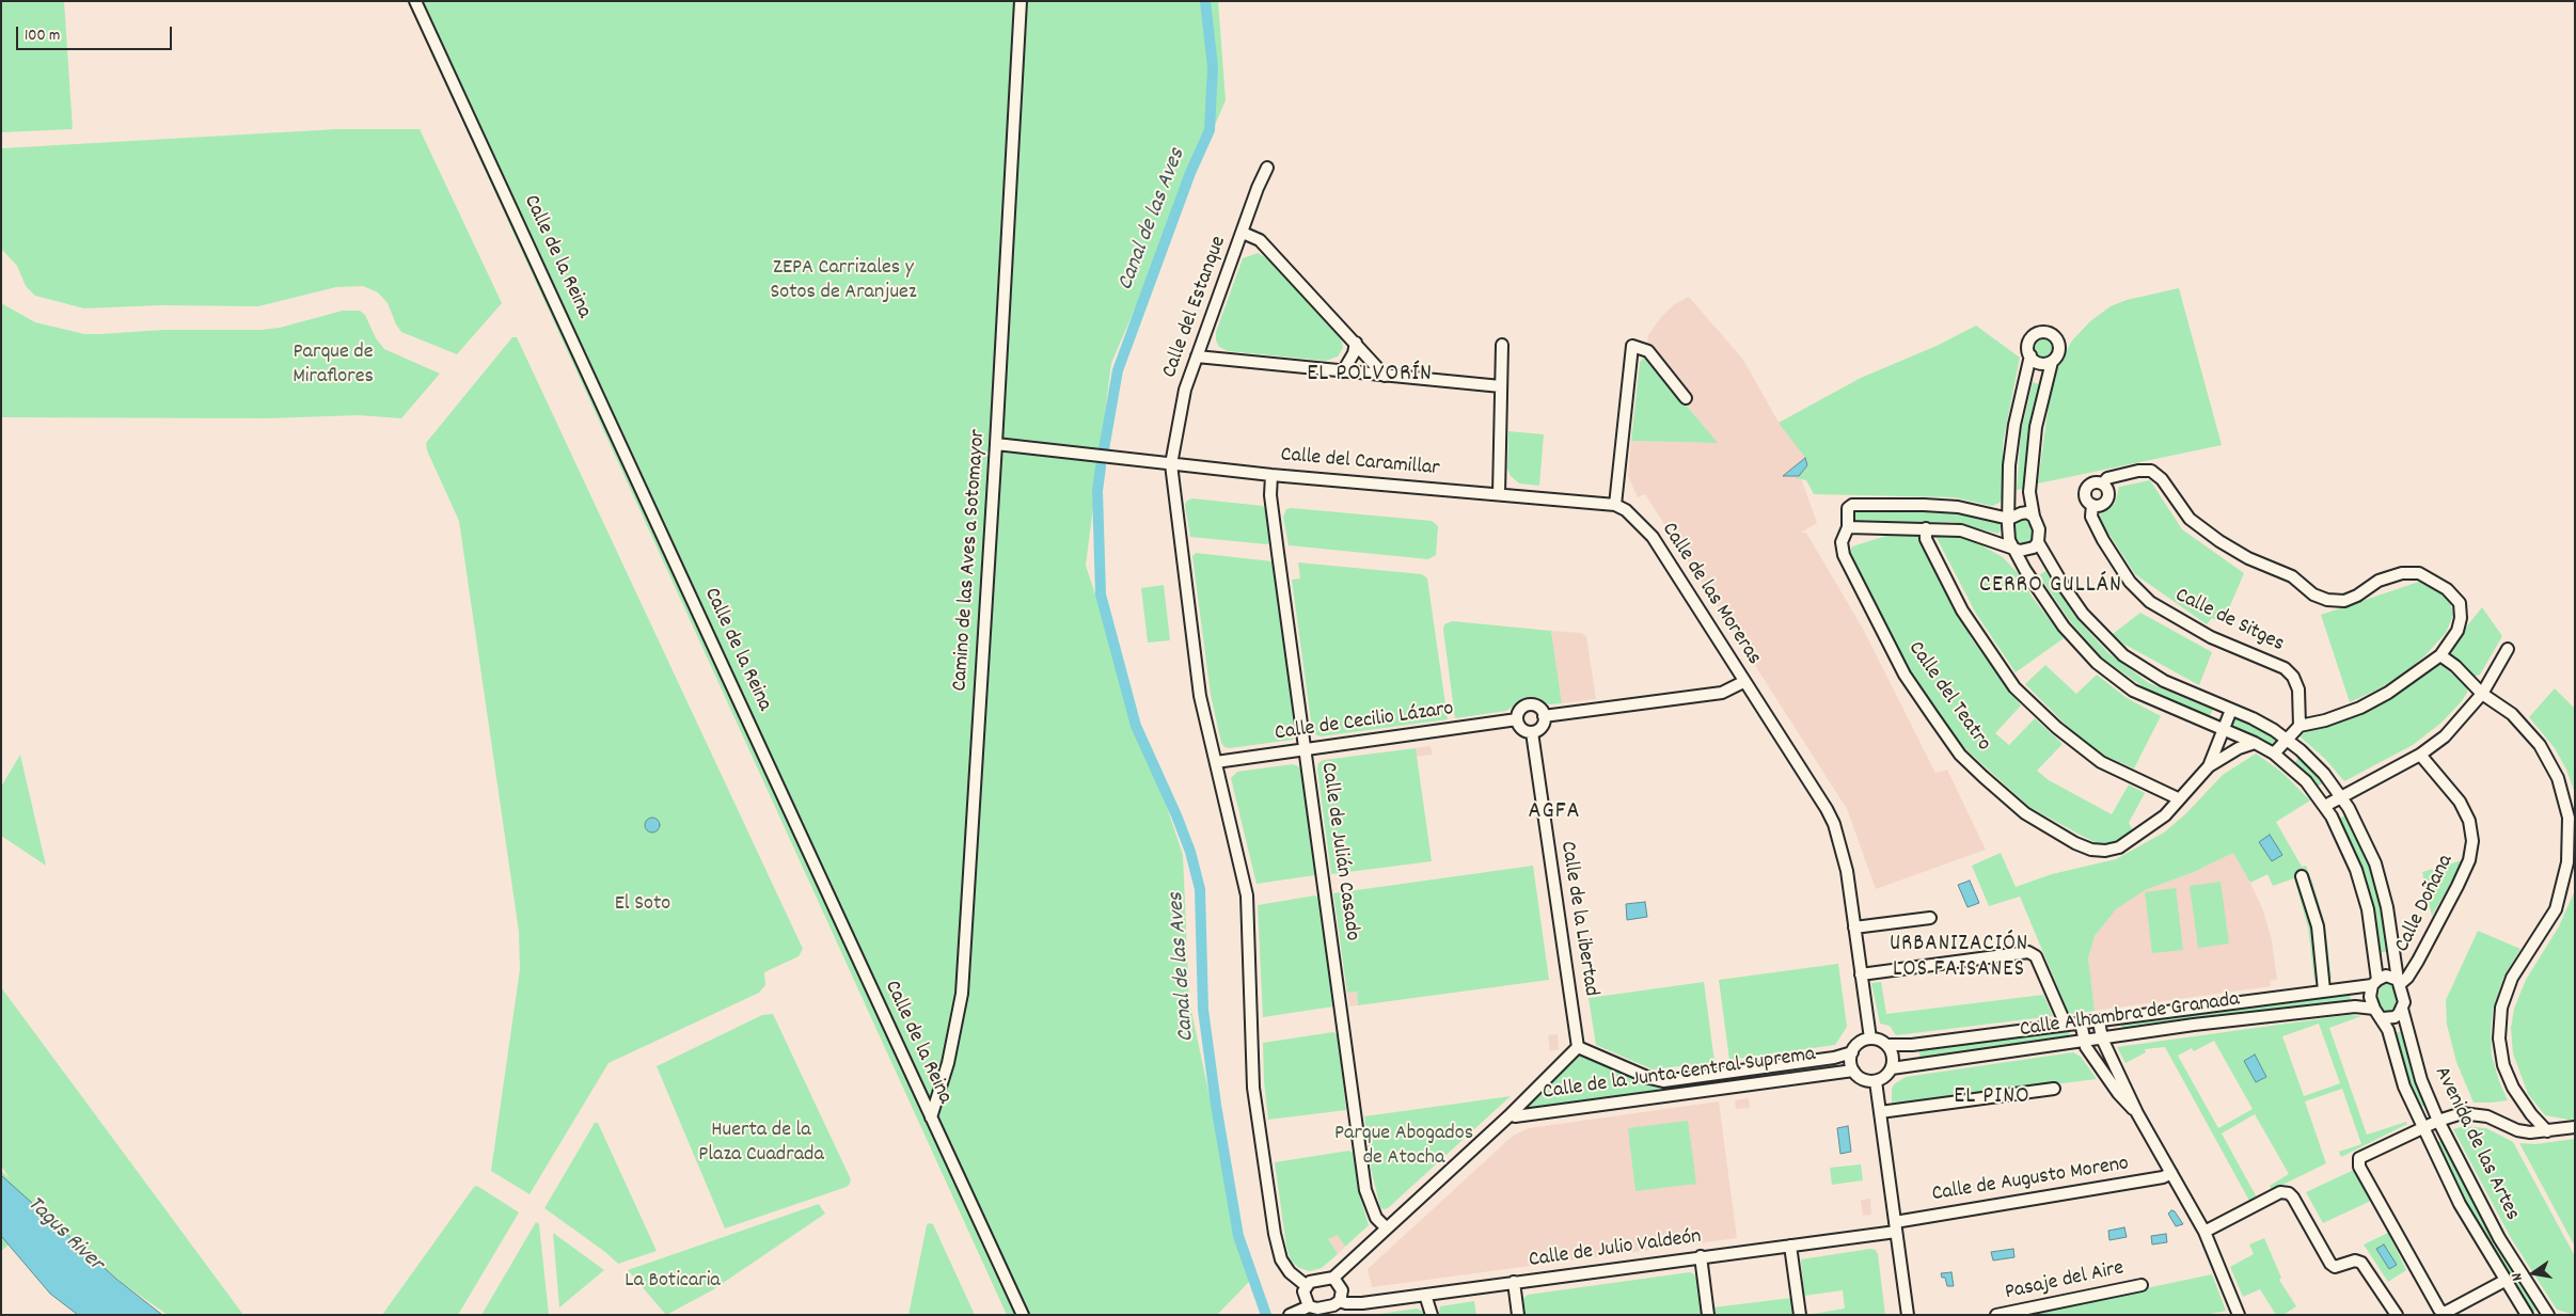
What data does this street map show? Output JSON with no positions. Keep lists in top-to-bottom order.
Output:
{
  "streets": {
    "street": [
      "Calle de la Reina",
      "Calle del Estanque",
      "Calle del Caramillar",
      "Camino de las Aves a Sotomayor",
      "Calle de las Moreras",
      "Calle de Sitges",
      "Calle del Teatro",
      "Calle de Cecilio Lázaro",
      "Calle de Julián Casado",
      "Calle Doñana",
      "Calle de la Libertad",
      "Calle Alhambra de Granada",
      "Calle de la Junta Central Suprema",
      "Avenida de las Artes",
      "Calle de Augusto Moreno",
      "Calle de Julio Valdeón",
      "Pasaje del Aire"
    ]
  },
  "crossings": [
    ["Calle de la Reina", "Camino de las Aves a Sotomayor"],
    ["Calle del Estanque", "Calle del Caramillar"],
    ["Calle del Estanque", "Calle de Cecilio Lázaro"],
    ["Calle del Estanque", "Calle de la Junta Central Suprema"],
    ["Calle del Estanque", "Calle de Julio Valdeón"],
    ["Calle del Caramillar", "Camino de las Aves a Sotomayor"],
    ["Calle del Caramillar", "Calle de las Moreras"],
    ["Calle del Caramillar", "Calle de Julián Casado"],
    ["Calle de las Moreras", "Calle Alhambra de Granada"],
    ["Calle de las Moreras", "Calle de la Junta Central Suprema"],
    ["Calle de Cecilio Lázaro", "Calle de Julián Casado"],
    ["Calle de Cecilio Lázaro", "Calle de la Libertad"],
    ["Calle de Julián Casado", "Calle de la Junta Central Suprema"],
    ["Calle Doñana", "Calle Alhambra de Granada"],
    ["Calle Doñana", "Avenida de las Artes"],
    ["Calle de la Libertad", "Calle de la Junta Central Suprema"],
    ["Calle Alhambra de Granada", "Calle de la Junta Central Suprema"],
    ["Calle Alhambra de Granada", "Avenida de las Artes"],
    ["Calle de la Junta Central Suprema", "Calle de Julio Valdeón"],
    ["Calle de Augusto Moreno", "Calle de Julio Valdeón"]
  ],
  "districts": [
    "EL POLVORÍN",
    "CERRO GULLÁN",
    "AGFA",
    "URBANIZACIÓN LOS FAISANES",
    "EL PINO"
  ],
  "water": ["Canal de las Aves", "Tagus River"],
  "parks": [
    "ZEPA Carrizales y Sotos de Aranjuez",
    "Parque de Miraflores",
    "El Soto",
    "Huerta de la Plaza Cuadrada",
    "Parque Abogados de Atocha",
    "La Boticaria"
  ],
  "scale_bar": "100 m",
  "north": "left"
}
